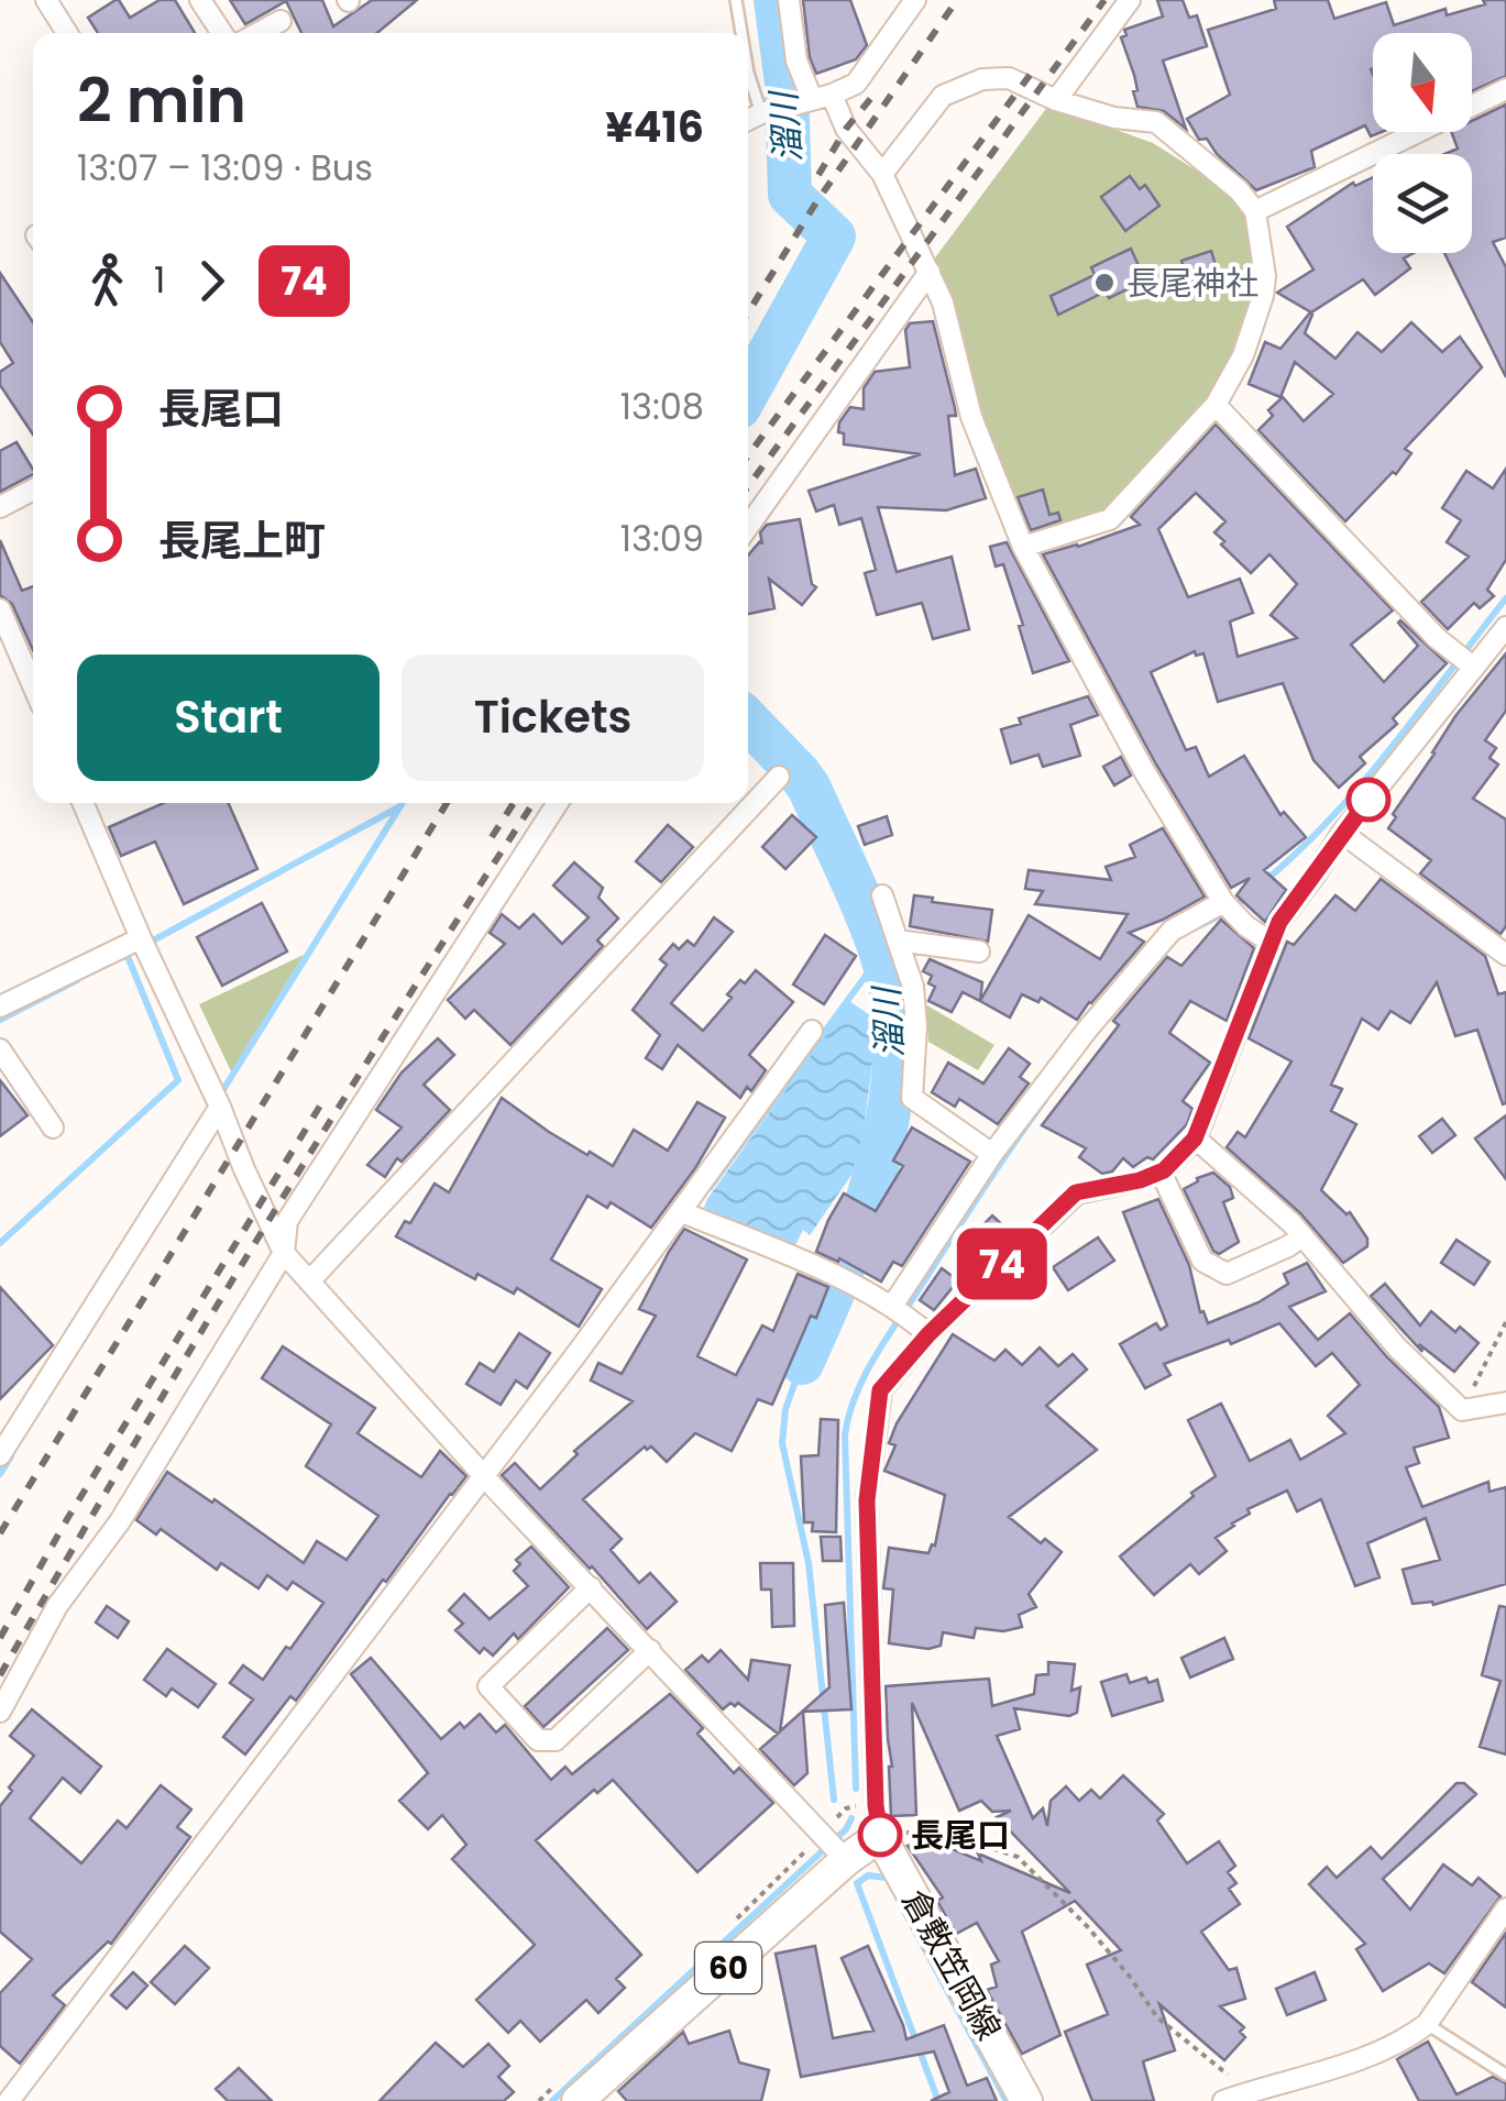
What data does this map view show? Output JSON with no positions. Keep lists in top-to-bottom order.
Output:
{
  "streets": {
    "main road": ["倉敷笠岡線", "60"]
  },
  "crossings": [
    ["倉敷笠岡線", "60"]
  ],
  "water": ["溜川"],
  "places": ["長尾神社", "長尾口"],
  "lines": ["bus line 74"],
  "north": "bottom",
  "page": {
    "on_map": "74",
    "heading": ["2 min", "13:07 – 13:09 · Bus", "¥416"],
    "legs": ["1", "74"],
    "list": [
      {
        "name": "長尾口",
        "value": "13:08"
      },
      {
        "name": "長尾上町",
        "value": "13:09"
      }
    ],
    "buttons": ["Start", "Tickets"]
  }
}
